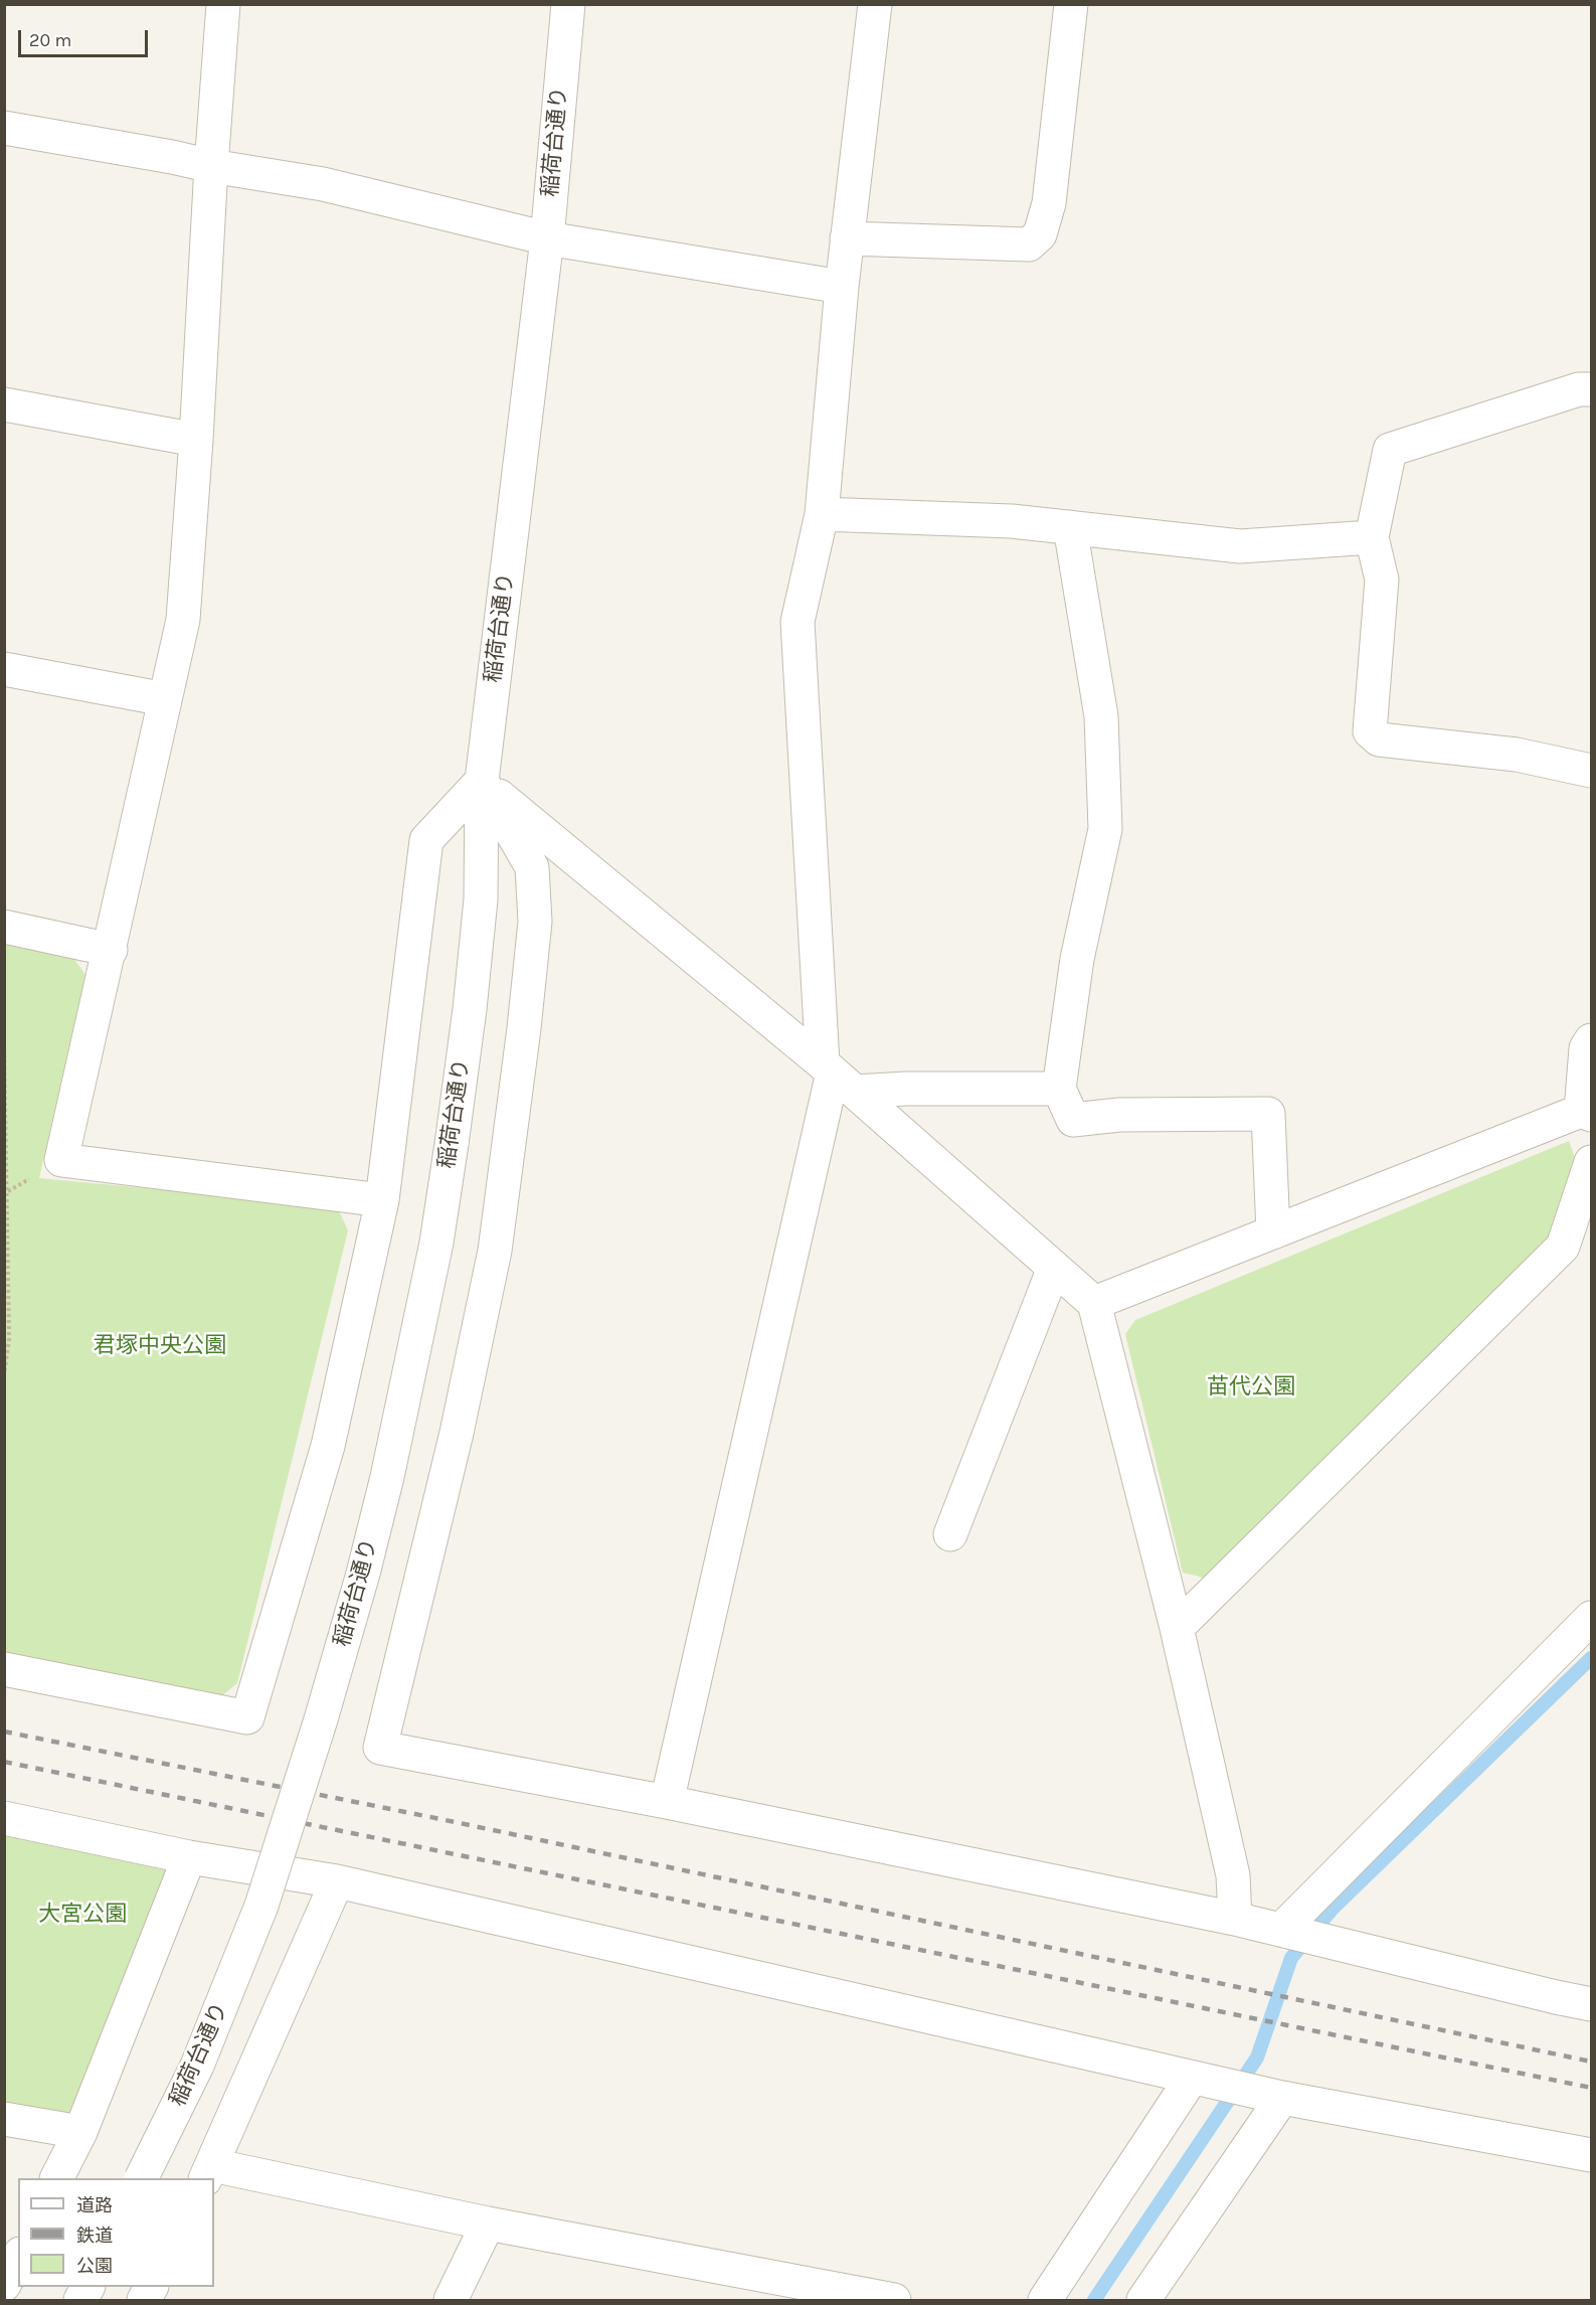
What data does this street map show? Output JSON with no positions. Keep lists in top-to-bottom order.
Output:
{
  "streets": {
    "street": ["稲荷台通り"]
  },
  "parks": ["君塚中央公園", "苗代公園", "大宮公園"],
  "legend": ["道路", "鉄道", "公園"],
  "scale_bar": "20 m"
}
